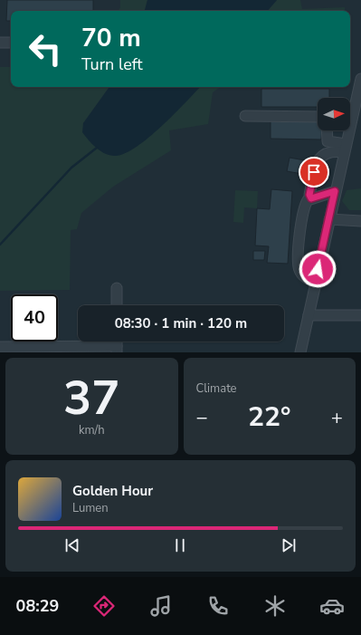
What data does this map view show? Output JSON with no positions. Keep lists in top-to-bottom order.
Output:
{
  "north": "right",
  "page": {
    "turn": ["70 m", "Turn left"],
    "limit": "40",
    "trip": "08:30 · 1 min · 120 m",
    "tile": [
      ["37", "km/h"],
      "Climate"
    ],
    "heat": ["−", "22°", "+"],
    "song": ["Golden Hour", "Lumen"],
    "tabs": "08:29"
  }
}
